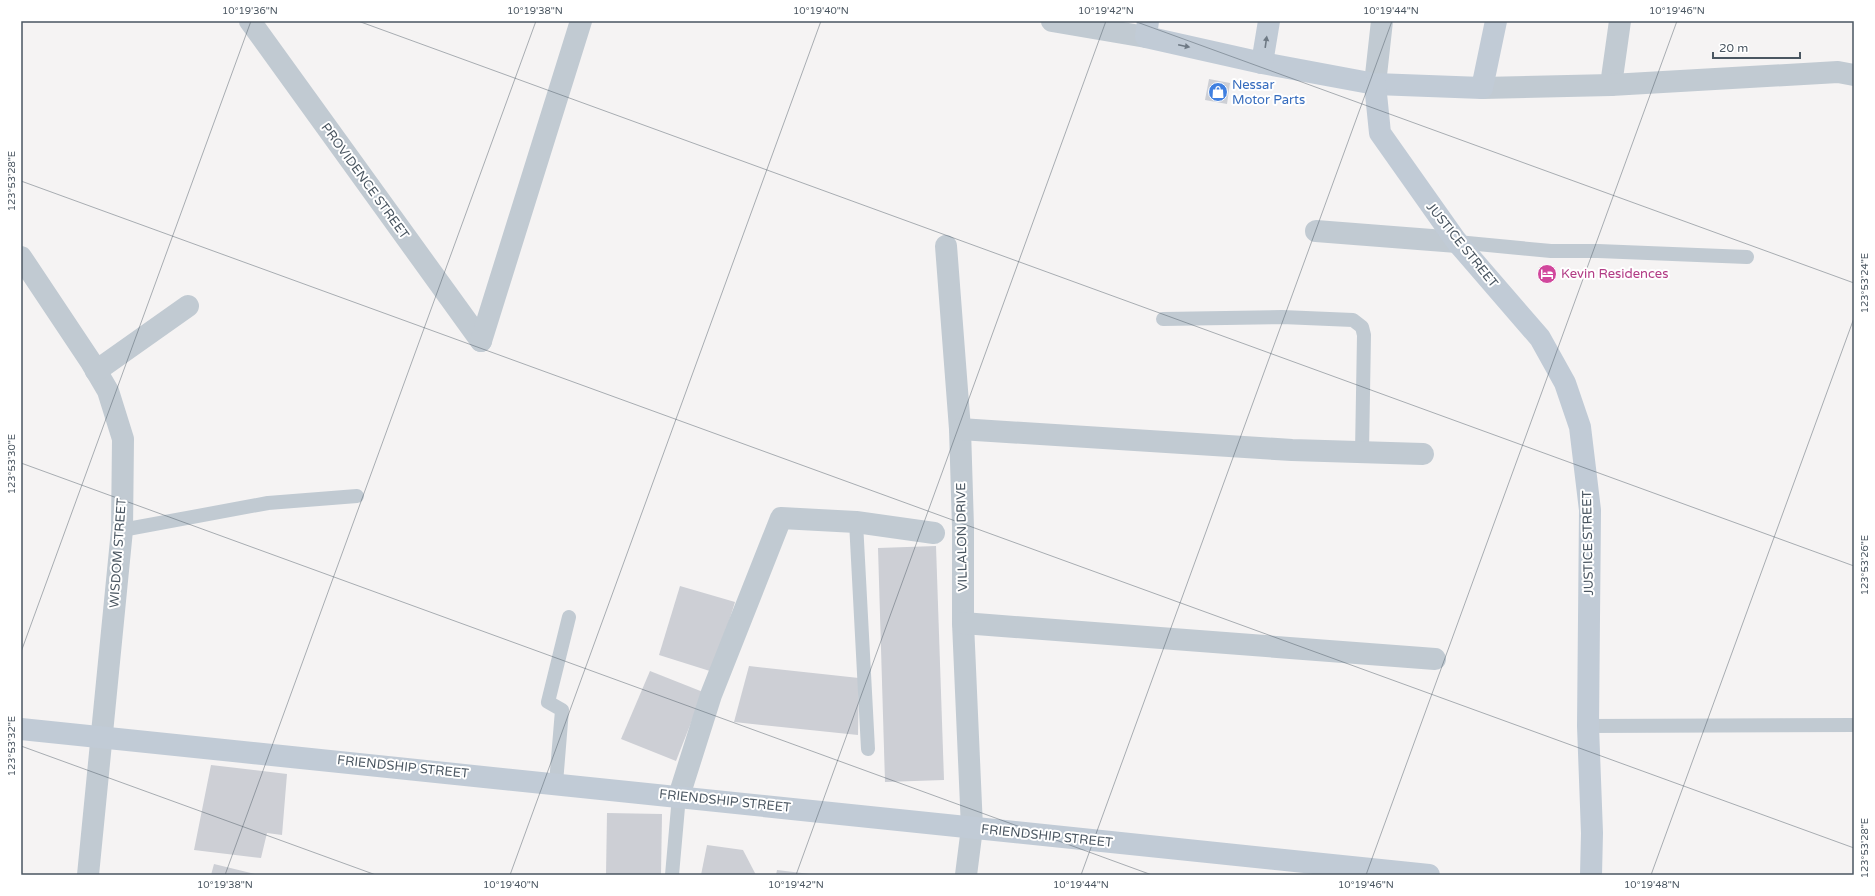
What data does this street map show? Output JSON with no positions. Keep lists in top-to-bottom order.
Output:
{
  "streets": {
    "street": [
      "PROVIDENCE STREET",
      "JUSTICE STREET",
      "VILLALON DRIVE",
      "WISDOM STREET",
      "FRIENDSHIP STREET"
    ]
  },
  "crossings": [
    ["VILLALON DRIVE", "FRIENDSHIP STREET"],
    ["WISDOM STREET", "FRIENDSHIP STREET"]
  ],
  "places": {
    "shop": ["Nessar Motor Parts"],
    "hotel": ["Kevin Residences"]
  },
  "scale_bar": "20 m",
  "coordinates": [
    "10°19'36\"N",
    "10°19'38\"N",
    "10°19'40\"N",
    "10°19'42\"N",
    "10°19'44\"N",
    "10°19'46\"N",
    "123°53'28\"E",
    "123°53'24\"E",
    "123°53'30\"E",
    "123°53'26\"E",
    "123°53'32\"E",
    "10°19'48\"N"
  ]
}
